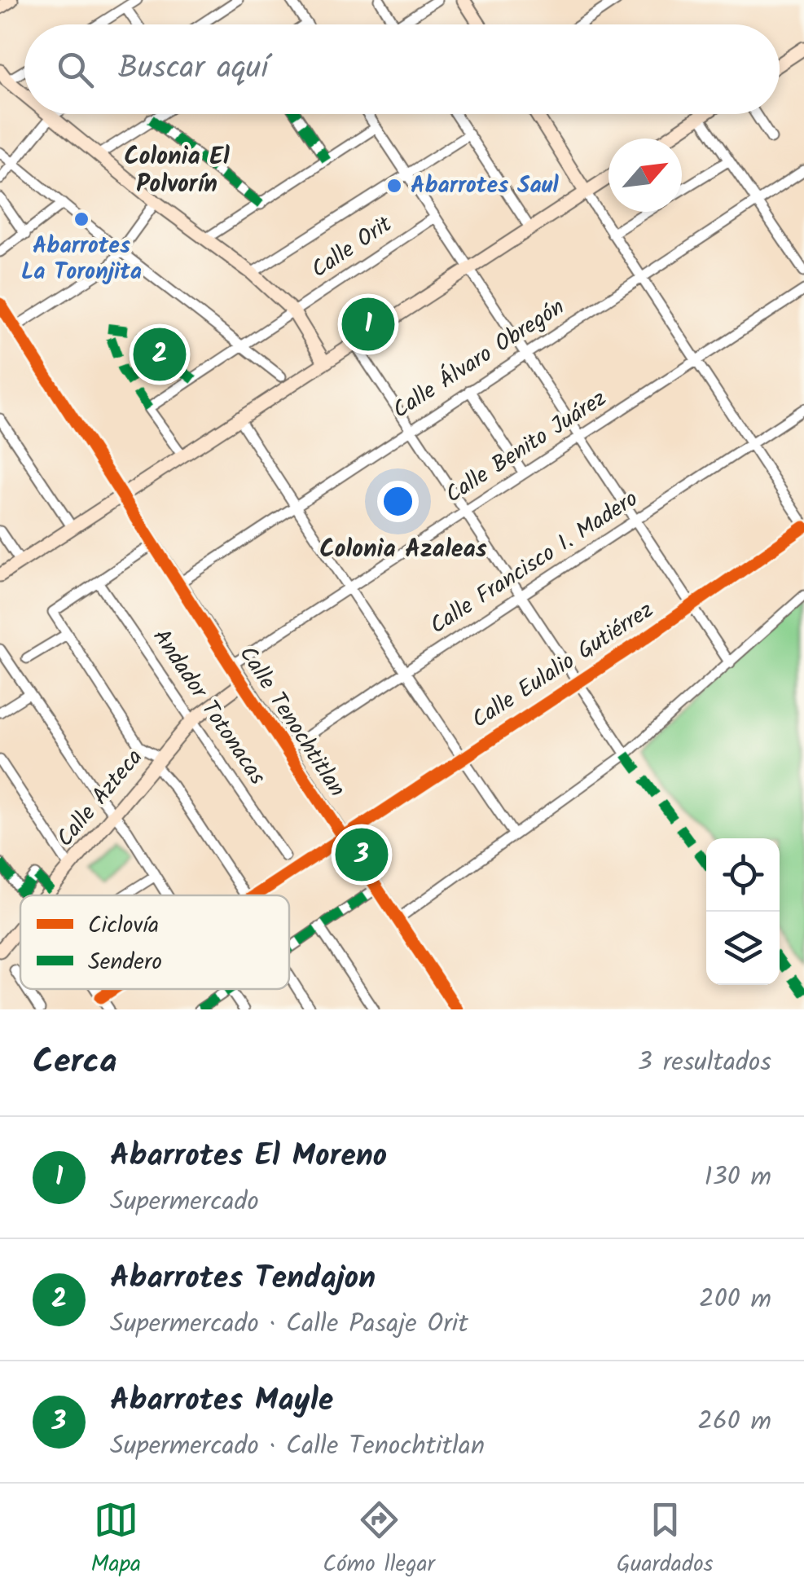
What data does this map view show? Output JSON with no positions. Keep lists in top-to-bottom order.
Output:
{
  "streets": {
    "street": [
      "Calle Orit",
      "Calle Álvaro Obregón",
      "Calle Benito Juárez",
      "Calle Francisco I. Madero",
      "Calle Eulalio Gutiérrez",
      "Andador Totonacas",
      "Calle Tenochtitlan",
      "Calle Azteca"
    ]
  },
  "crossings": [
    ["Calle Álvaro Obregón", "Calle Tenochtitlan"],
    ["Calle Benito Juárez", "Calle Tenochtitlan"],
    ["Calle Francisco I. Madero", "Calle Tenochtitlan"],
    ["Calle Eulalio Gutiérrez", "Calle Tenochtitlan"],
    ["Andador Totonacas", "Calle Azteca"],
    ["Calle Tenochtitlan", "Calle Azteca"]
  ],
  "districts": ["Colonia El Polvorín", "Colonia Azaleas"],
  "places": ["Abarrotes Saul", "Abarrotes La Toronjita"],
  "legend": ["Ciclovía", "Sendero"],
  "north": "top right",
  "page": {
    "search": "Buscar aquí",
    "pins": ["1", "2", "3"],
    "heading": ["Cerca", "3 resultados"],
    "list": [
      {
        "mark": "1",
        "name": "Abarrotes El Moreno",
        "note": "Supermercado",
        "value": "130 m"
      },
      {
        "mark": "2",
        "name": "Abarrotes Tendajon",
        "note": "Supermercado · Calle Pasaje Orit",
        "value": "200 m"
      },
      {
        "mark": "3",
        "name": "Abarrotes Mayle",
        "note": "Supermercado · Calle Tenochtitlan",
        "value": "260 m"
      }
    ],
    "nav": ["Mapa", "Cómo llegar", "Guardados"]
  }
}
